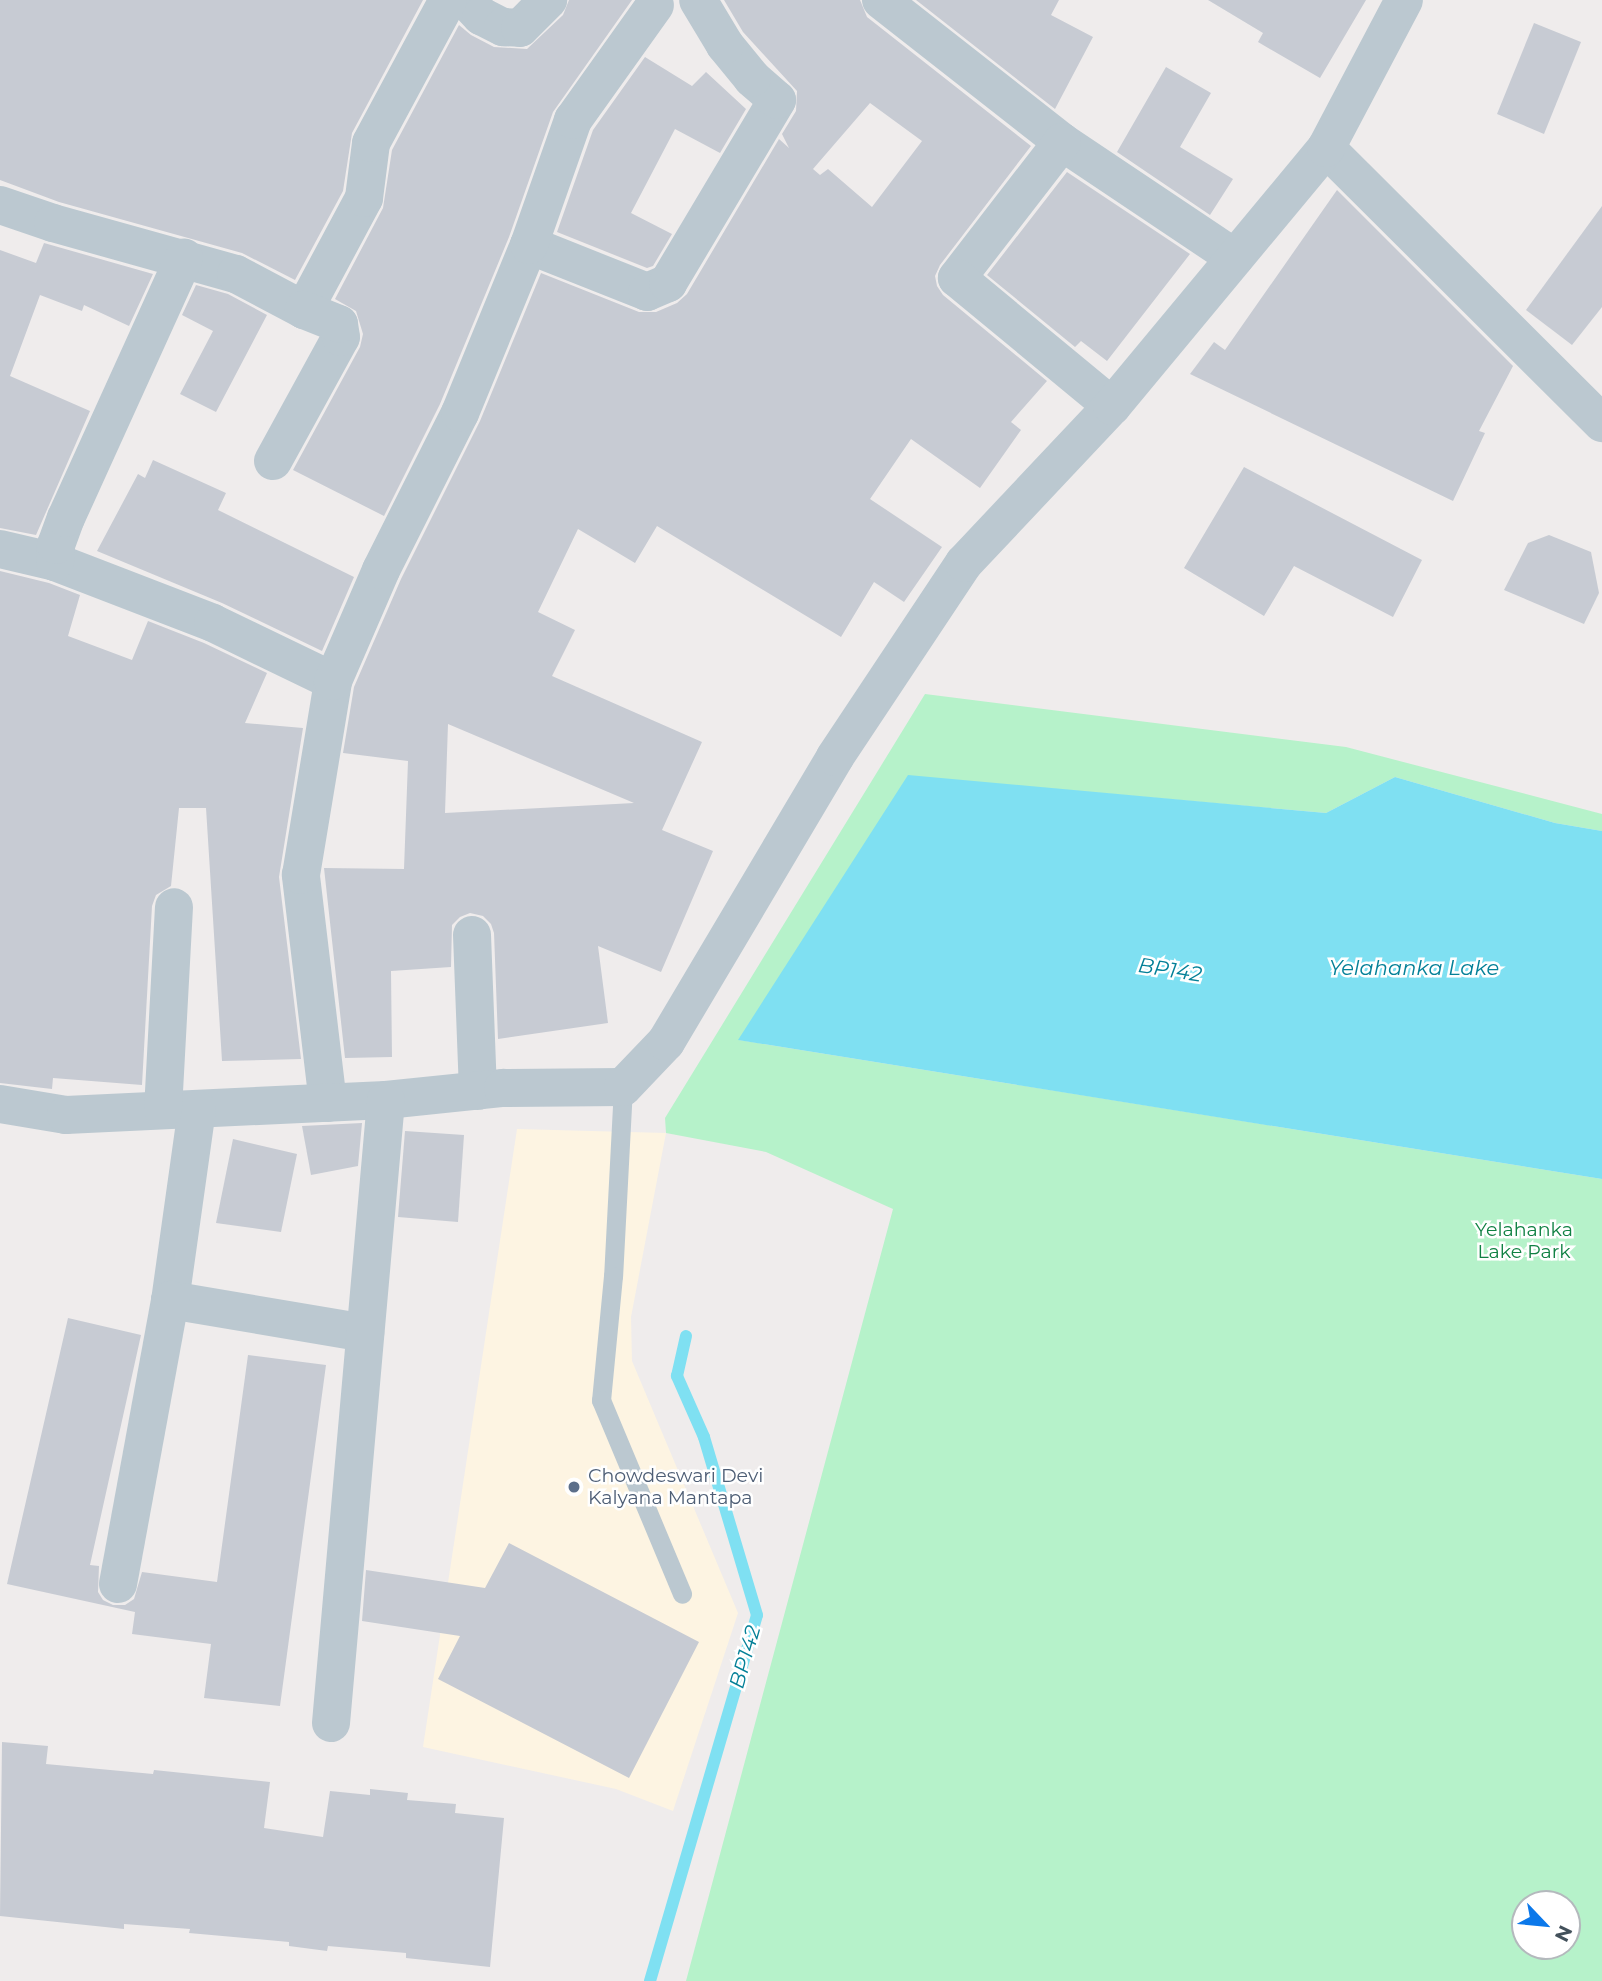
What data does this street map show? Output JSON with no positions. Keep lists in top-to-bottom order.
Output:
{
  "water": ["Yelahanka Lake", "BP142"],
  "parks": ["Yelahanka Lake Park"],
  "places": ["Chowdeswari Devi Kalyana Mantapa"],
  "north": "bottom right"
}
